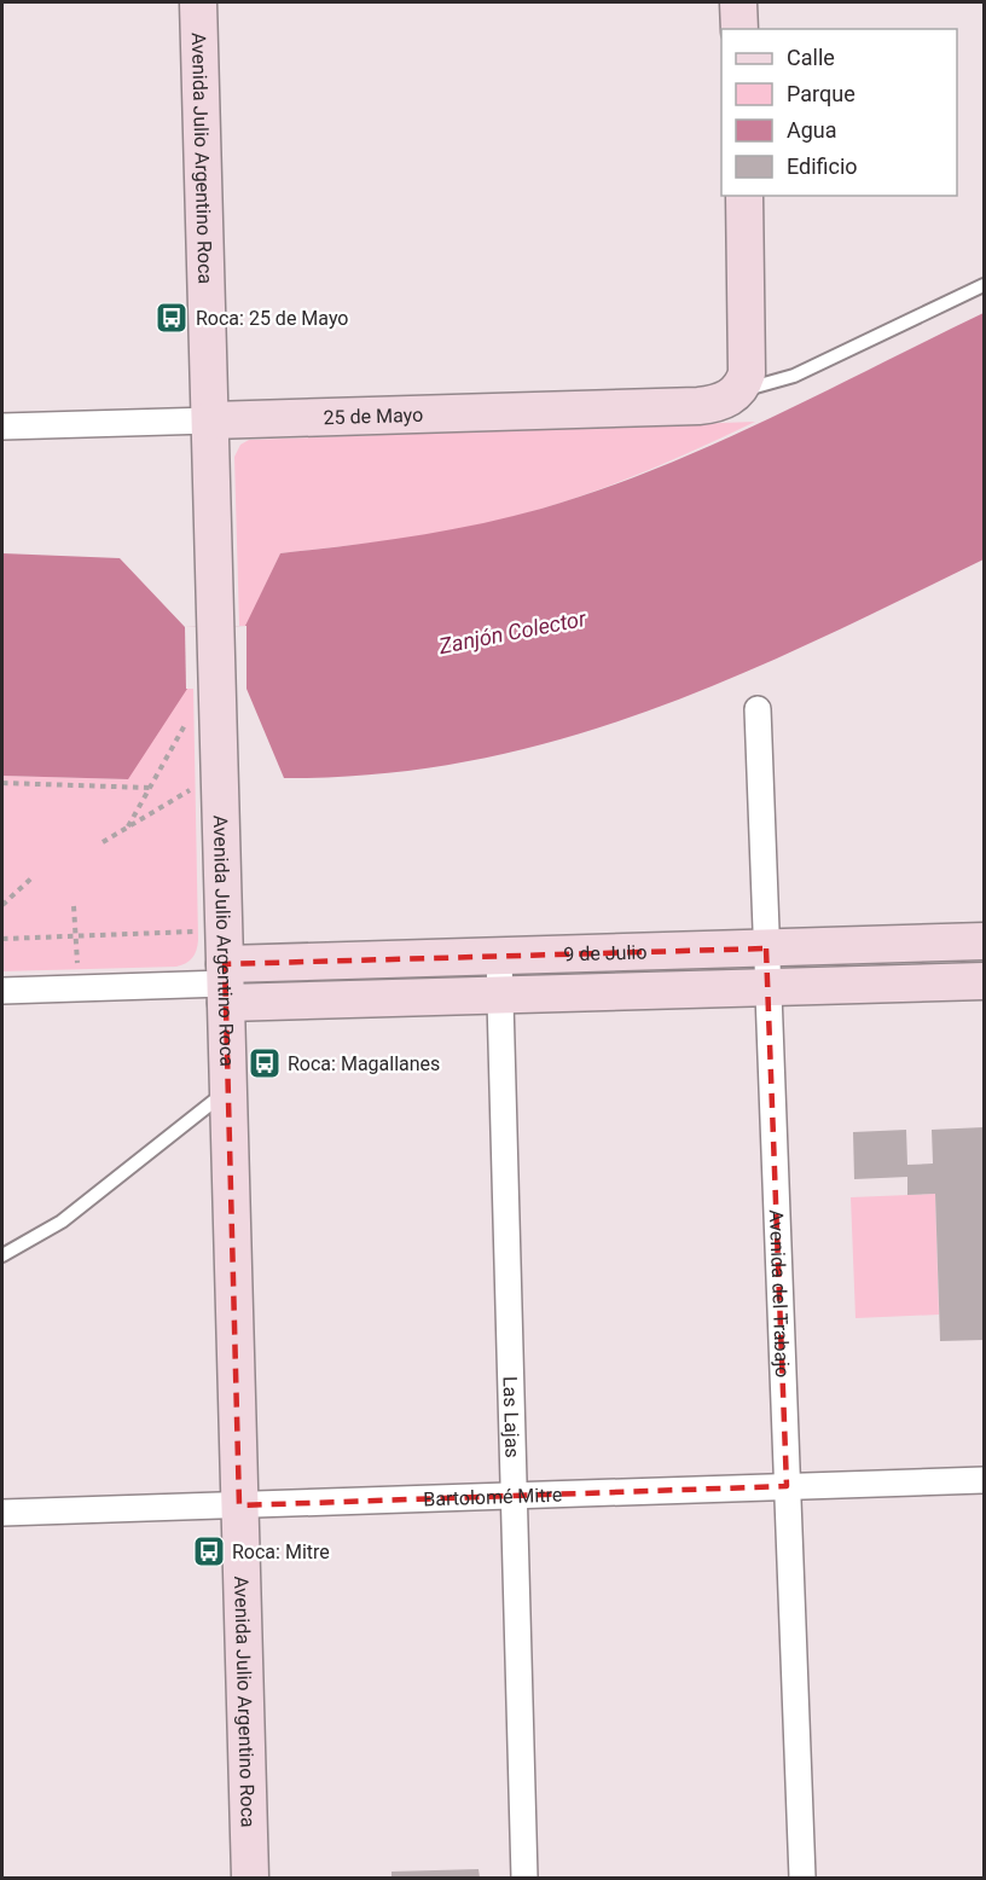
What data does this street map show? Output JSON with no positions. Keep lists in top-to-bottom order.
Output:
{
  "streets": {
    "main road": ["Avenida Julio Argentino Roca", "25 de Mayo", "9 de Julio"],
    "street": ["Avenida del Trabajo", "Las Lajas", "Bartolomé Mitre"]
  },
  "crossings": [
    ["Avenida Julio Argentino Roca", "25 de Mayo"],
    ["Avenida Julio Argentino Roca", "9 de Julio"],
    ["Avenida Julio Argentino Roca", "Bartolomé Mitre"],
    ["9 de Julio", "Avenida del Trabajo"],
    ["9 de Julio", "Las Lajas"],
    ["Avenida del Trabajo", "Bartolomé Mitre"],
    ["Las Lajas", "Bartolomé Mitre"]
  ],
  "water": ["Zanjón Colector"],
  "places": {
    "bus stop": ["Roca: 25 de Mayo", "Roca: Magallanes", "Roca: Mitre"]
  },
  "legend": [
    "Calle",
    "Parque",
    "Agua",
    "Edificio"
  ]
}
